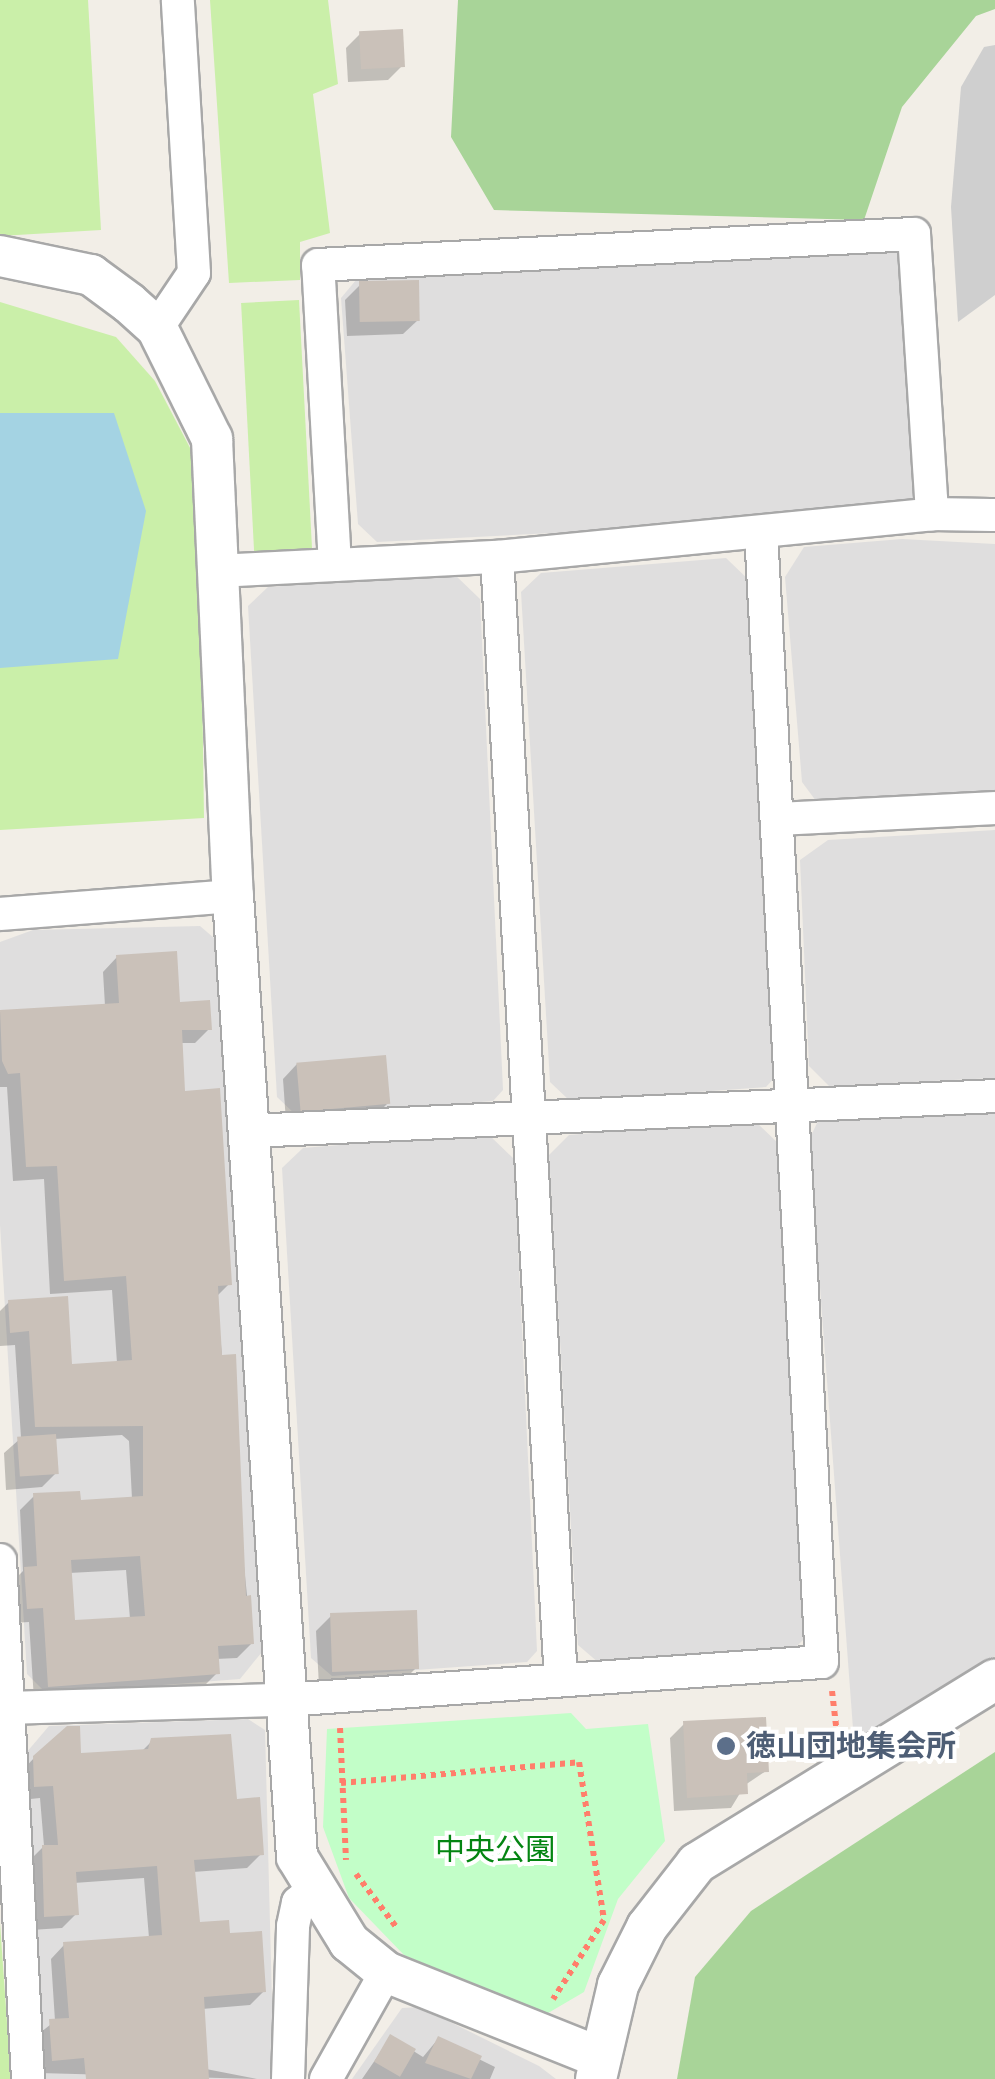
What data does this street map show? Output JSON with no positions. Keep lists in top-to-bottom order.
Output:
{
  "parks": ["中央公園"],
  "places": ["徳山団地集会所"]
}
